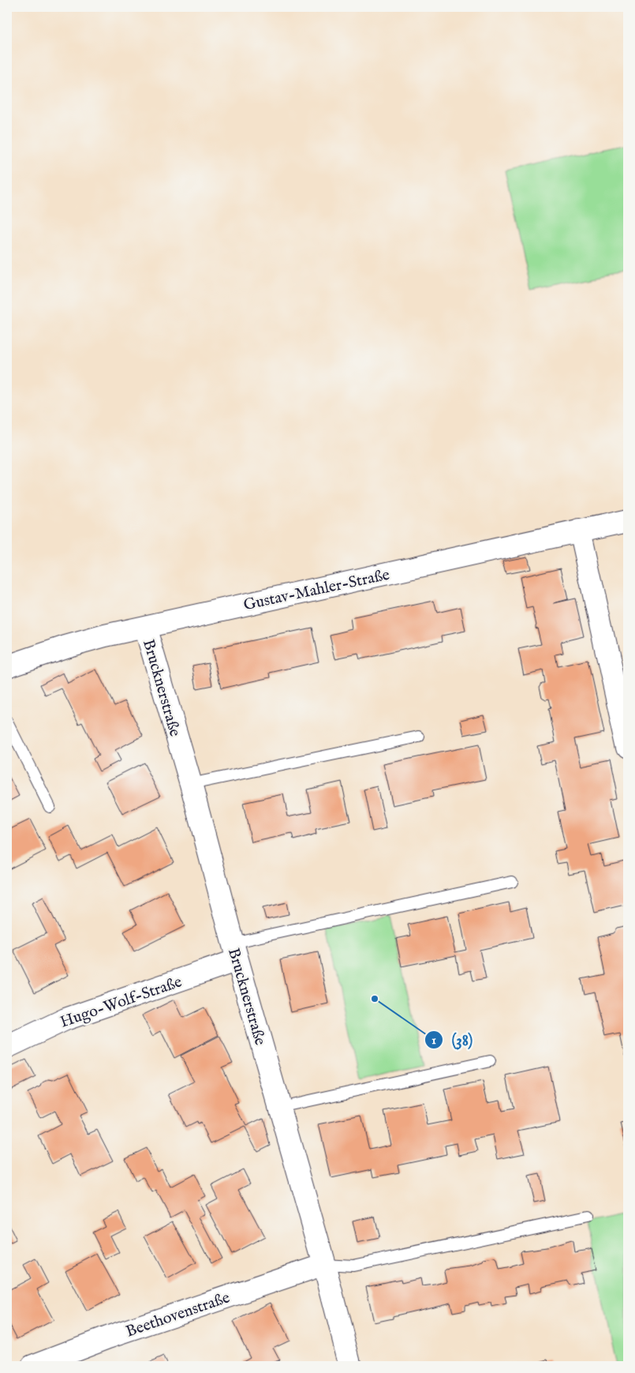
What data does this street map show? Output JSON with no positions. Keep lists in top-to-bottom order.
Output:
{
  "streets": {
    "street": [
      "Gustav-Mahler-Straße",
      "Brucknerstraße",
      "Hugo-Wolf-Straße",
      "Beethovenstraße"
    ]
  },
  "crossings": [
    ["Gustav-Mahler-Straße", "Brucknerstraße"],
    ["Brucknerstraße", "Hugo-Wolf-Straße"],
    ["Brucknerstraße", "Beethovenstraße"]
  ],
  "places": ["(38)"]
}
